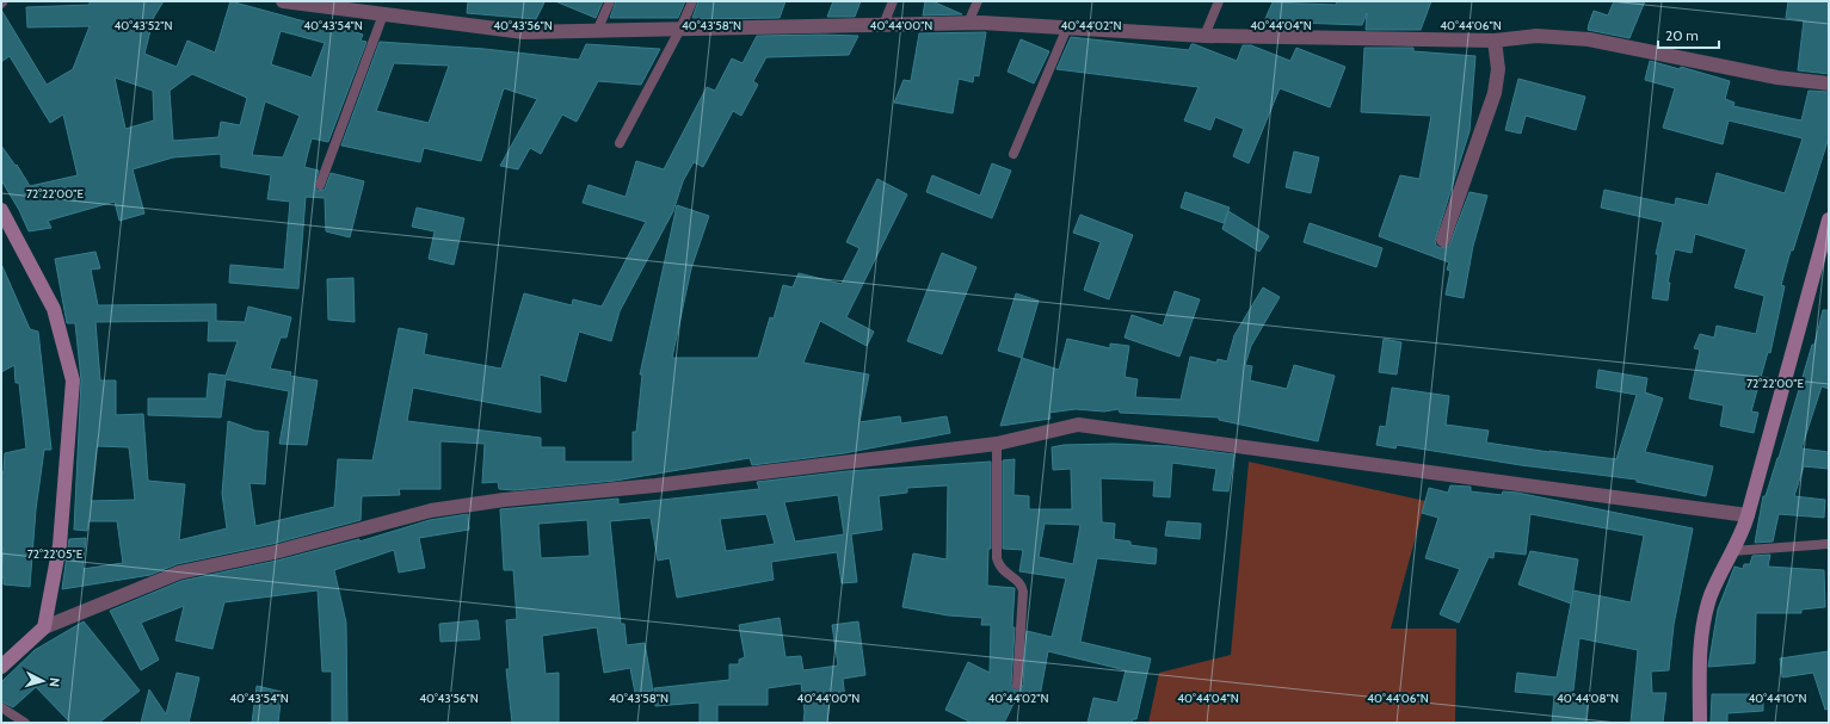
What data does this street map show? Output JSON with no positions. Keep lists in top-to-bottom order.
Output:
{
  "scale_bar": "20 m",
  "north": "right",
  "coordinates": [
    "40°43'52\"N",
    "40°43'54\"N",
    "40°43'56\"N",
    "40°43'58\"N",
    "40°44'00\"N",
    "40°44'02\"N",
    "40°44'04\"N",
    "40°44'06\"N",
    "72°22'00\"E",
    "72°22'05\"E",
    "40°44'08\"N",
    "40°44'10\"N"
  ]
}
